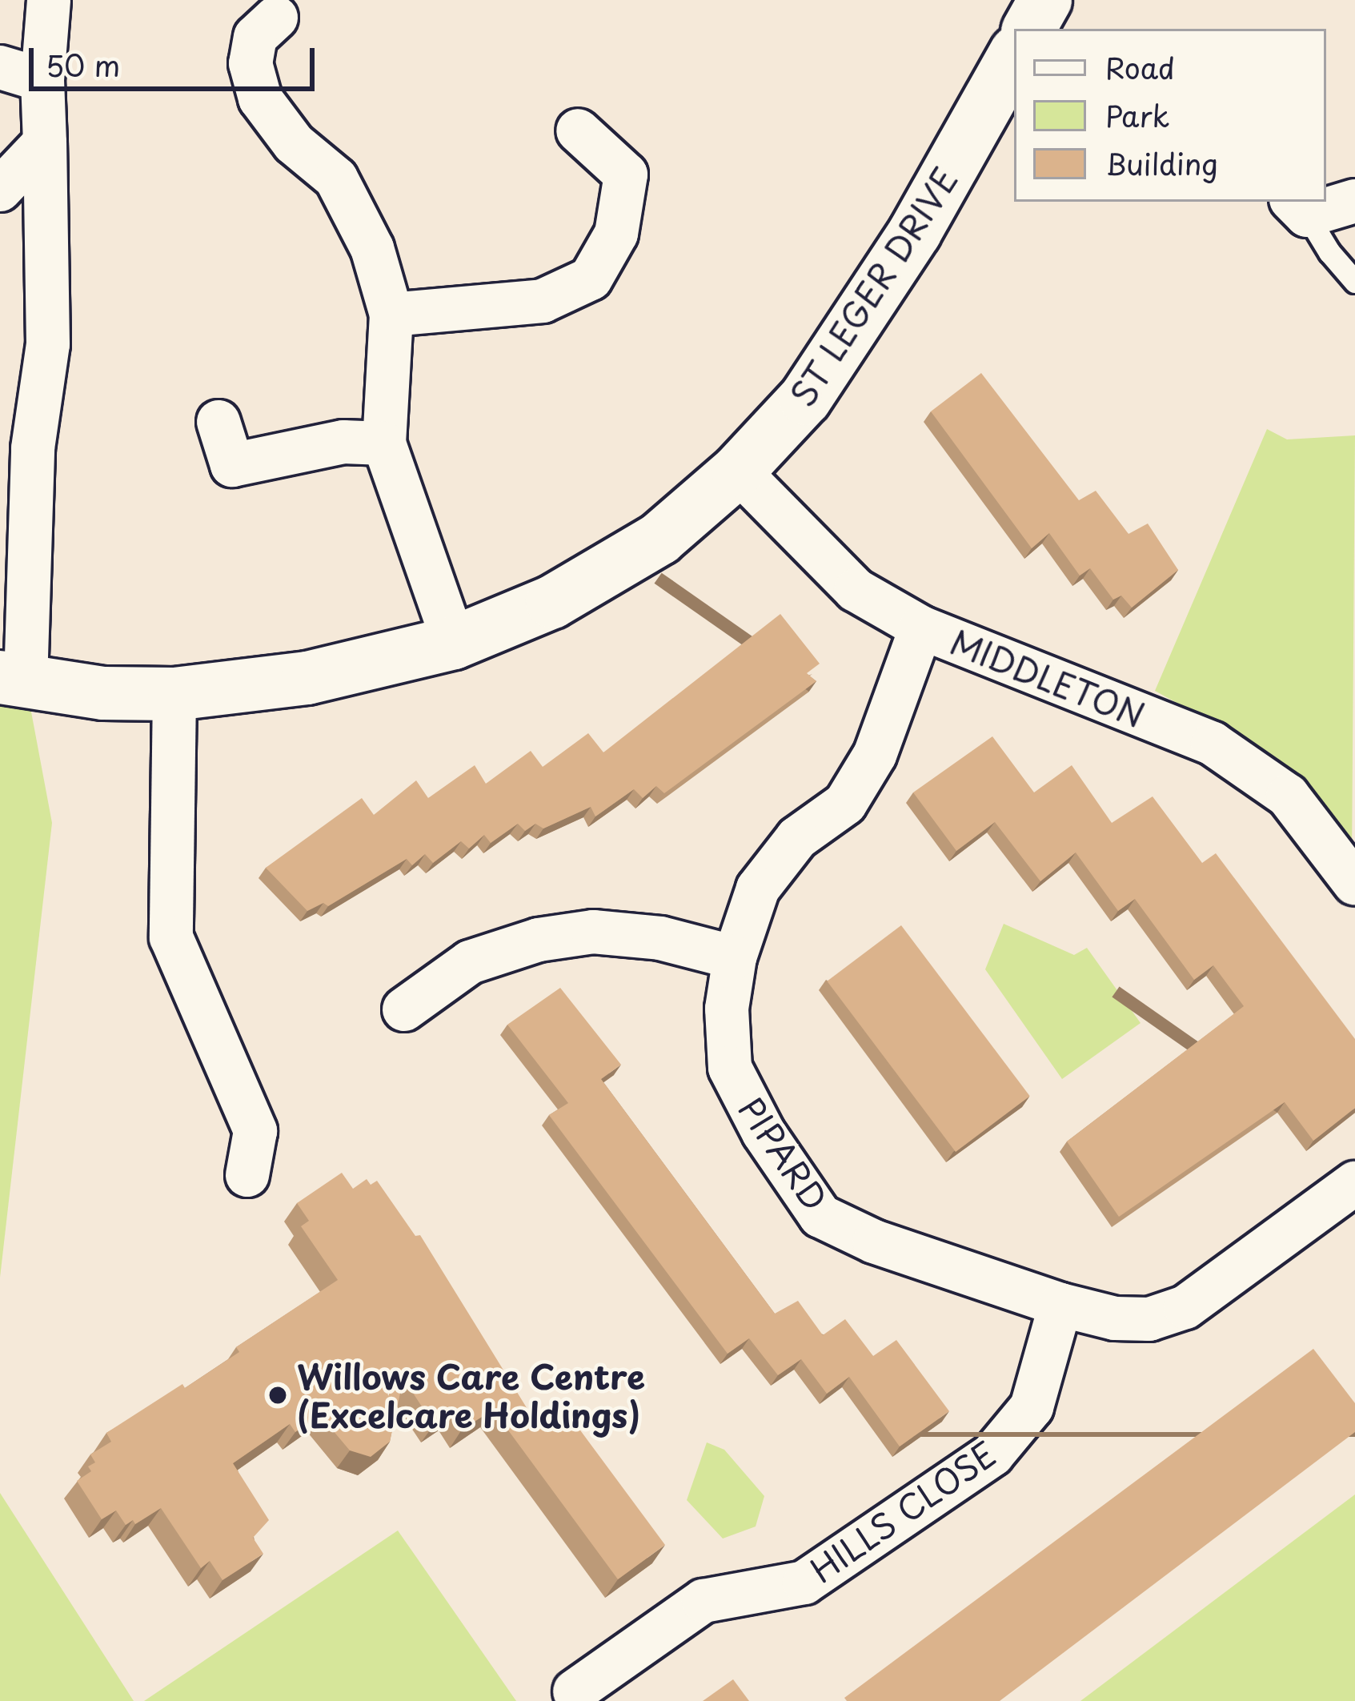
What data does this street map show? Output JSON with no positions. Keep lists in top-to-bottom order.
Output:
{
  "streets": {
    "street": [
      "ST LEGER DRIVE",
      "MIDDLETON",
      "PIPARD",
      "HILLS CLOSE"
    ]
  },
  "crossings": [
    ["ST LEGER DRIVE", "MIDDLETON"],
    ["MIDDLETON", "PIPARD"],
    ["PIPARD", "HILLS CLOSE"]
  ],
  "places": ["Willows Care Centre (Excelcare Holdings)"],
  "legend": ["Road", "Park", "Building"],
  "scale_bar": "50 m"
}
